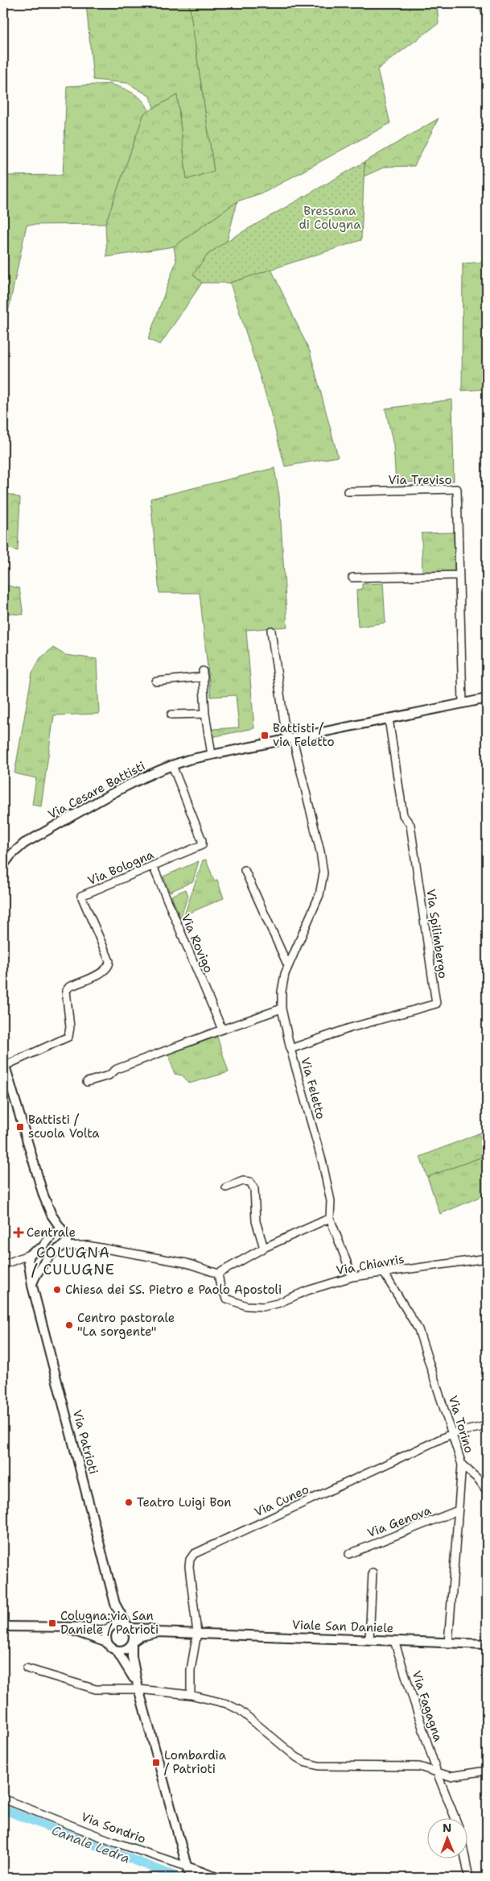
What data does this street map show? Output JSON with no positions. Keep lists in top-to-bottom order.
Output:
{
  "streets": {
    "street": [
      "Via Treviso",
      "Via Cesare Battisti",
      "Via Bologna",
      "Via Spilimbergo",
      "Via Rovigo",
      "Via Feletto",
      "Via Chiavris",
      "Via Torino",
      "Via Patrioti",
      "Via Cuneo",
      "Via Genova",
      "Viale San Daniele",
      "Via Fagagna",
      "Via Sondrio"
    ]
  },
  "crossings": [
    ["Via Treviso", "Via Cesare Battisti"],
    ["Via Cesare Battisti", "Via Bologna"],
    ["Via Cesare Battisti", "Via Spilimbergo"],
    ["Via Cesare Battisti", "Via Feletto"],
    ["Via Bologna", "Via Rovigo"],
    ["Via Spilimbergo", "Via Feletto"],
    ["Via Feletto", "Via Chiavris"],
    ["Via Chiavris", "Via Torino"],
    ["Via Torino", "Via Cuneo"],
    ["Via Torino", "Via Genova"],
    ["Via Torino", "Viale San Daniele"],
    ["Via Patrioti", "Viale San Daniele"],
    ["Via Cuneo", "Viale San Daniele"],
    ["Viale San Daniele", "Via Fagagna"]
  ],
  "districts": ["COLUGNA / CULUGNE"],
  "water": ["Canale Ledra"],
  "parks": ["Bressana di Colugna"],
  "places": {
    "transit": [
      "Battisti / via Feletto",
      "Battisti / scuola Volta",
      "Colugna:via San Daniele / Patrioti",
      "Lombardia / Patrioti"
    ],
    "health": ["Centrale"],
    "other": ["Chiesa dei SS. Pietro e Paolo Apostoli", "Centro pastorale \"La sorgente\"", "Teatro Luigi Bon"]
  },
  "north": "top"
}
